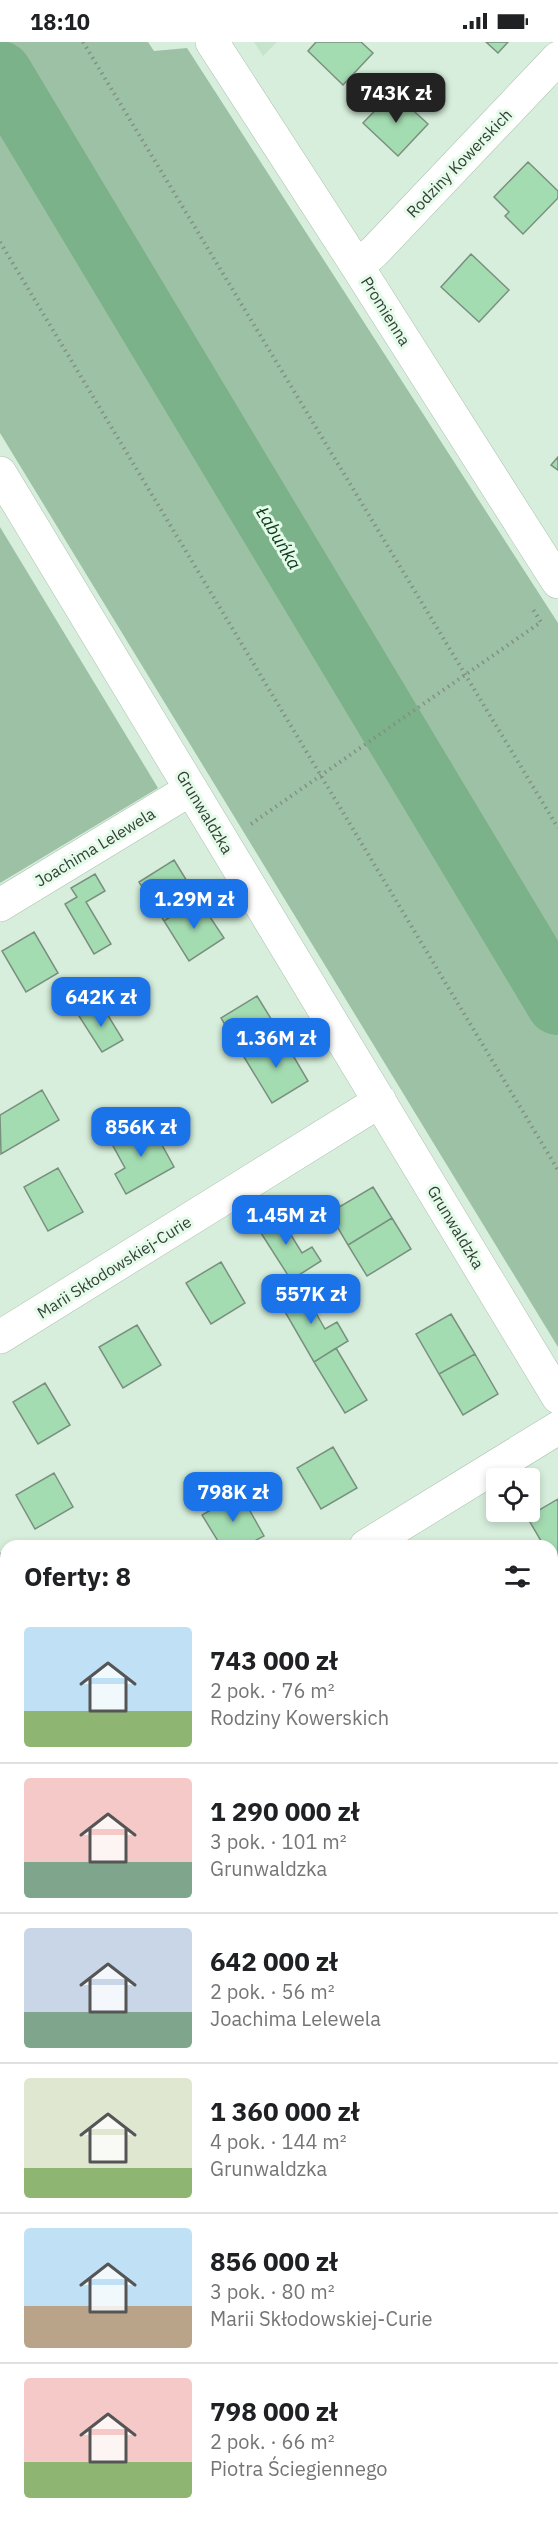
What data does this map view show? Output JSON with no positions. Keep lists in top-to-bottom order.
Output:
{
  "streets": {
    "street": [
      "Rodziny Kowerskich",
      "Promienna",
      "Grunwaldzka",
      "Joachima Lelewela",
      "Marii Skłodowskiej-Curie"
    ]
  },
  "crossings": [
    ["Rodziny Kowerskich", "Promienna"],
    ["Grunwaldzka", "Joachima Lelewela"],
    ["Grunwaldzka", "Marii Skłodowskiej-Curie"]
  ],
  "water": ["Łabuńka"],
  "page": {
    "status": "18:10",
    "price": [
      "743K zł",
      "1.29M zł",
      "642K zł",
      "1.36M zł",
      "856K zł",
      "1.45M zł",
      "557K zł",
      "798K zł"
    ],
    "heading": "Oferty: 8",
    "list": [
      {
        "name": "743 000 zł",
        "note": "2 pok. · 76 m² · Rodziny Kowerskich"
      },
      {
        "name": "1 290 000 zł",
        "note": "3 pok. · 101 m² · Grunwaldzka"
      },
      {
        "name": "642 000 zł",
        "note": "2 pok. · 56 m² · Joachima Lelewela"
      },
      {
        "name": "1 360 000 zł",
        "note": "4 pok. · 144 m² · Grunwaldzka"
      },
      {
        "name": "856 000 zł",
        "note": "3 pok. · 80 m² · Marii Skłodowskiej-Curie"
      },
      {
        "name": "798 000 zł",
        "note": "2 pok. · 66 m² · Piotra Ściegiennego"
      }
    ]
  }
}
